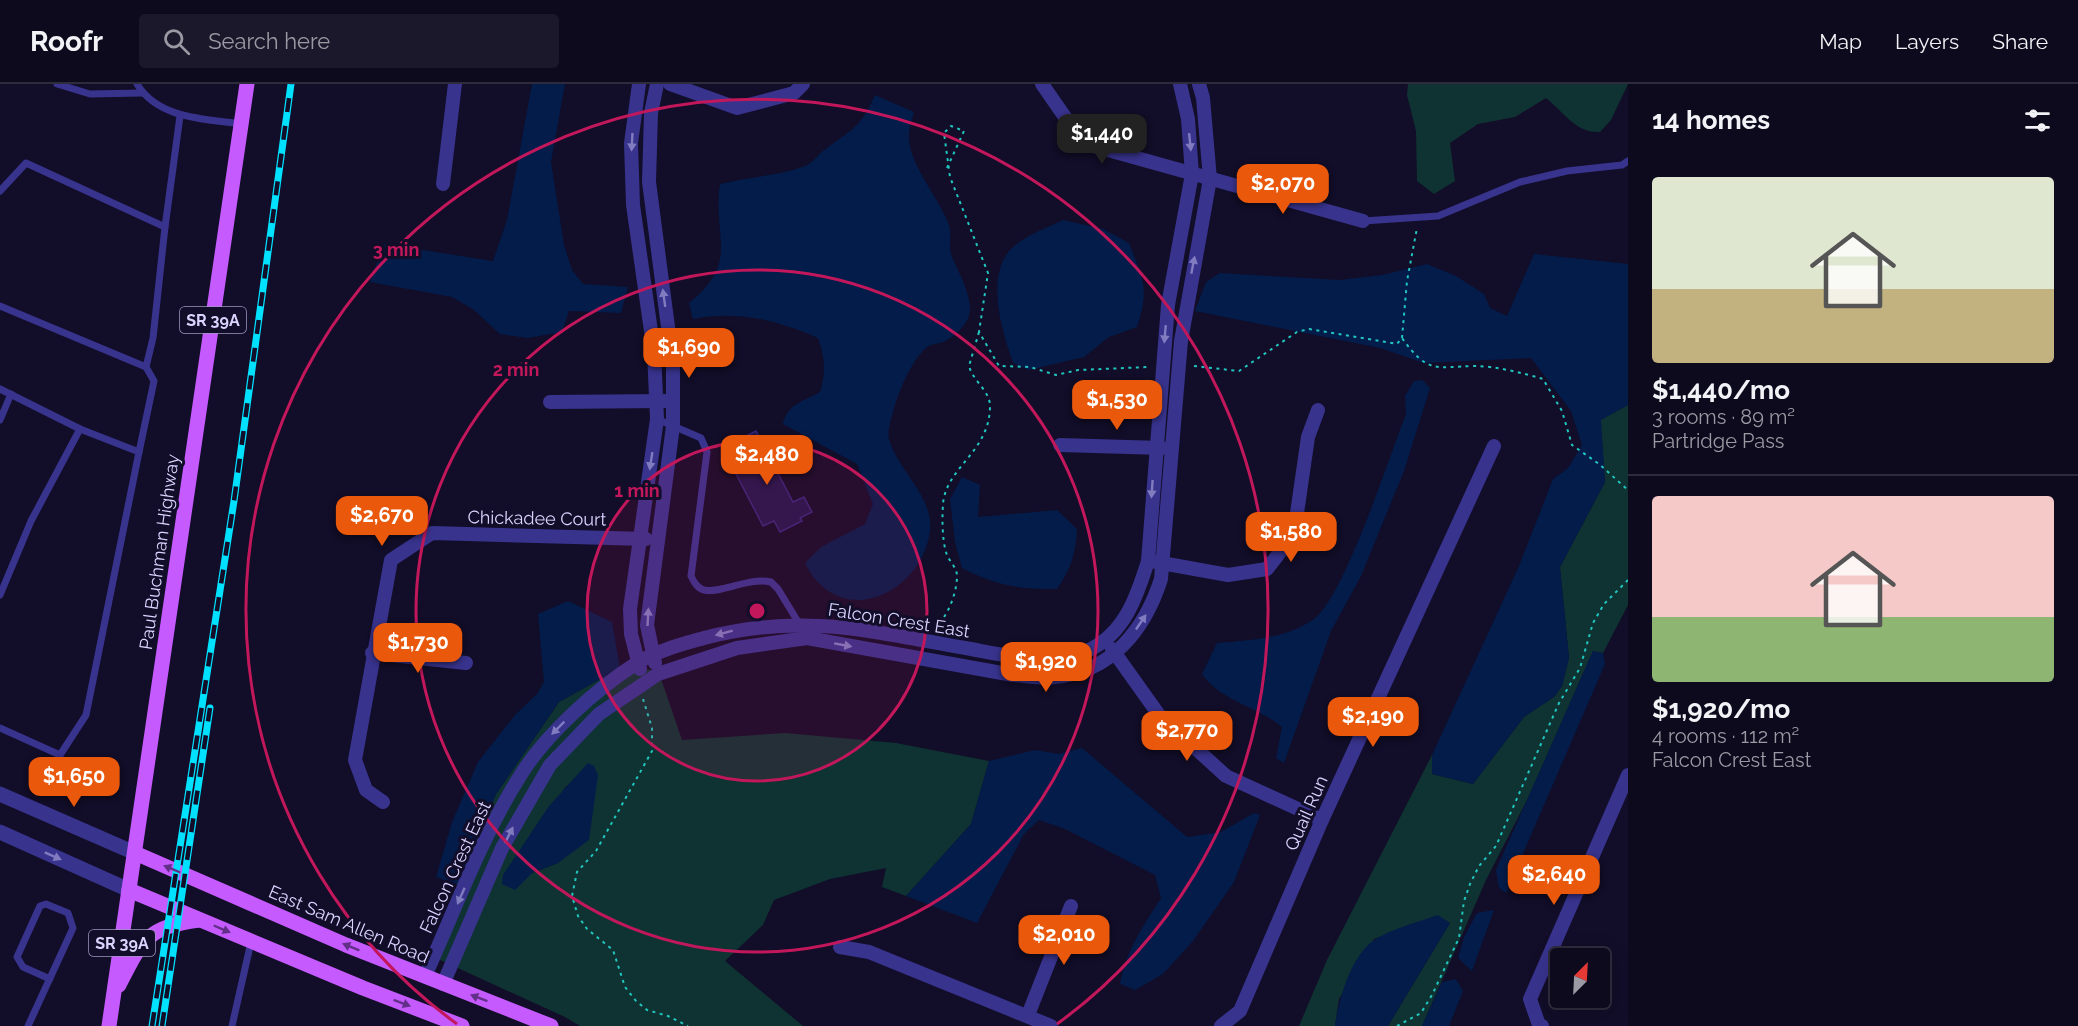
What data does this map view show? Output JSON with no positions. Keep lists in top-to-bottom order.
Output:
{
  "streets": {
    "main road": ["SR 39A", "Paul Buchman Highway", "East Sam Allen Road"],
    "street": ["Chickadee Court", "Falcon Crest East", "Quail Run"]
  },
  "crossings": [
    ["Paul Buchman Highway", "East Sam Allen Road"],
    ["Falcon Crest East", "East Sam Allen Road"]
  ],
  "north": "top right",
  "page": {
    "header": "Roofr",
    "search": "Search here",
    "nav": ["Map", "Layers", "Share"],
    "heading": "14 homes",
    "price": [
      "$1,440",
      "$2,070",
      "$1,690",
      "$1,530",
      "$2,480",
      "$2,670",
      "$1,580",
      "$1,730",
      "$1,920",
      "$2,190",
      "$2,770",
      "$1,650",
      "$2,640",
      "$2,010"
    ],
    "list": [
      {
        "name": "$1,440/mo",
        "note": "3 rooms · 89 m² · Partridge Pass"
      },
      {
        "name": "$1,920/mo",
        "note": "4 rooms · 112 m² · Falcon Crest East"
      }
    ]
  },
  "rings": ["3 min", "2 min", "1 min"]
}
